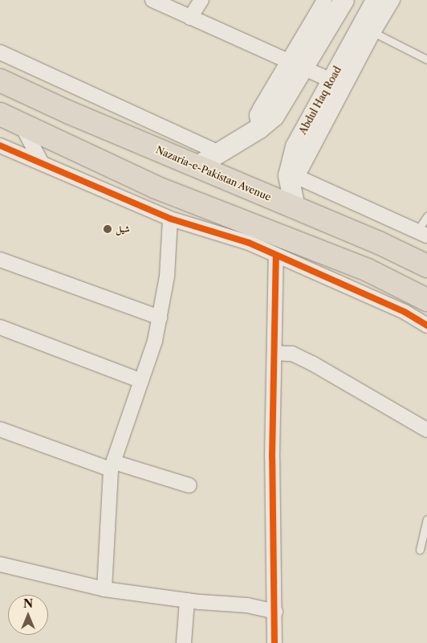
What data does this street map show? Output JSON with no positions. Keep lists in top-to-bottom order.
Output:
{
  "streets": {
    "main road": ["Abdul Haq Road", "Nazaria-e-Pakistan Avenue"]
  },
  "crossings": [
    ["Abdul Haq Road", "Nazaria-e-Pakistan Avenue"]
  ],
  "places": ["شیل"],
  "north": "top"
}
